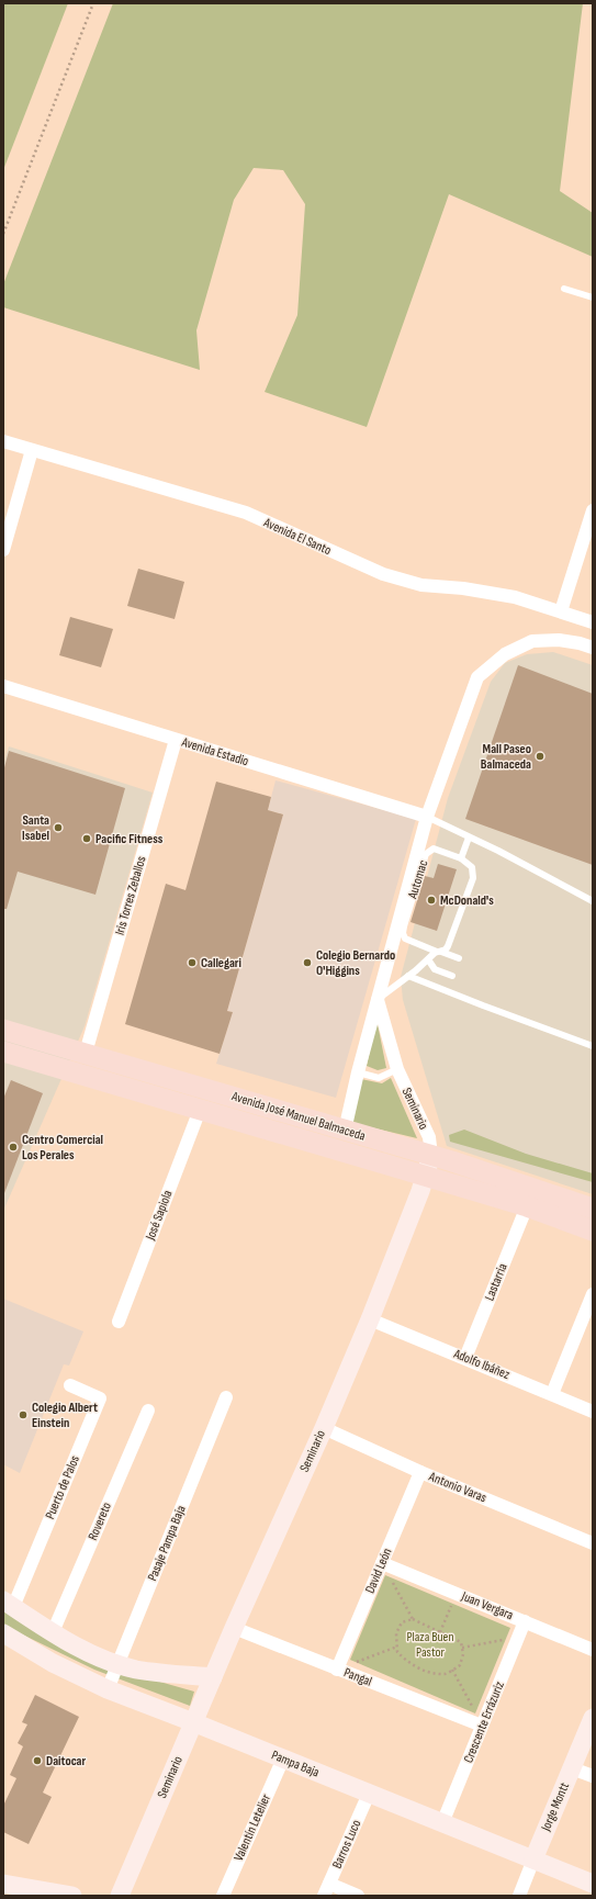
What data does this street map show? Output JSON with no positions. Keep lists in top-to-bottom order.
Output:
{
  "streets": {
    "main road": ["Avenida José Manuel Balmaceda"],
    "street": [
      "Avenida El Santo",
      "Avenida Estadio",
      "Iris Torres Zeballos",
      "Seminario",
      "José Sapiola",
      "Lastarria",
      "Adolfo Ibáñez",
      "Puerto de Palos",
      "Antonio Varas",
      "Rovereto",
      "Pasaje Pampa Baja",
      "David León",
      "Juan Vergara",
      "Pangal",
      "Crescente Errázuriz",
      "Pampa Baja",
      "Jorge Montt",
      "Valentín Letelier",
      "Barros Luco"
    ],
    "lane": ["Automac"]
  },
  "crossings": [
    ["Avenida Estadio", "Iris Torres Zeballos"],
    ["Iris Torres Zeballos", "Avenida José Manuel Balmaceda"],
    ["Seminario", "Avenida José Manuel Balmaceda"],
    ["Seminario", "Adolfo Ibáñez"],
    ["Seminario", "Antonio Varas"],
    ["Seminario", "Pangal"],
    ["Seminario", "Pampa Baja"],
    ["Avenida José Manuel Balmaceda", "José Sapiola"],
    ["Avenida José Manuel Balmaceda", "Lastarria"],
    ["Lastarria", "Adolfo Ibáñez"],
    ["Antonio Varas", "David León"],
    ["Pasaje Pampa Baja", "Pampa Baja"],
    ["David León", "Juan Vergara"],
    ["David León", "Pangal"],
    ["Juan Vergara", "Crescente Errázuriz"],
    ["Pangal", "Crescente Errázuriz"],
    ["Crescente Errázuriz", "Pampa Baja"],
    ["Pampa Baja", "Jorge Montt"],
    ["Pampa Baja", "Valentín Letelier"],
    ["Pampa Baja", "Barros Luco"]
  ],
  "parks": ["Plaza Buen Pastor"],
  "places": [
    "Mall Paseo Balmaceda",
    "Santa Isabel",
    "Pacific Fitness",
    "McDonald's",
    "Callegari",
    "Colegio Bernardo O'Higgins",
    "Centro Comercial Los Perales",
    "Colegio Albert Einstein",
    "Daitocar"
  ]
}
